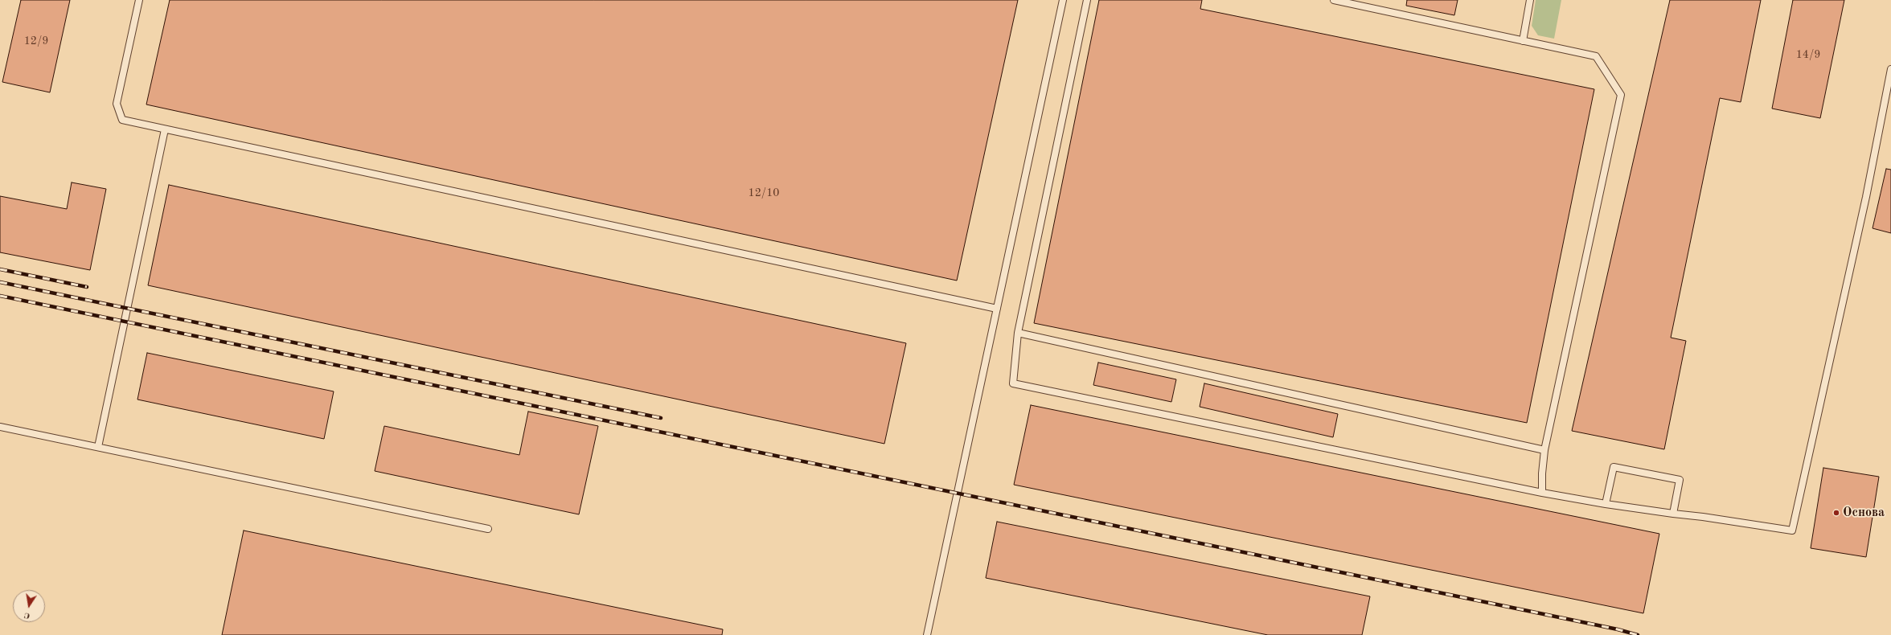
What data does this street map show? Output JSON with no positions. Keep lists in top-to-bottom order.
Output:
{
  "places": ["Основа"],
  "house_numbers": ["12/9", "14/9", "12/10"],
  "north": "bottom"
}
